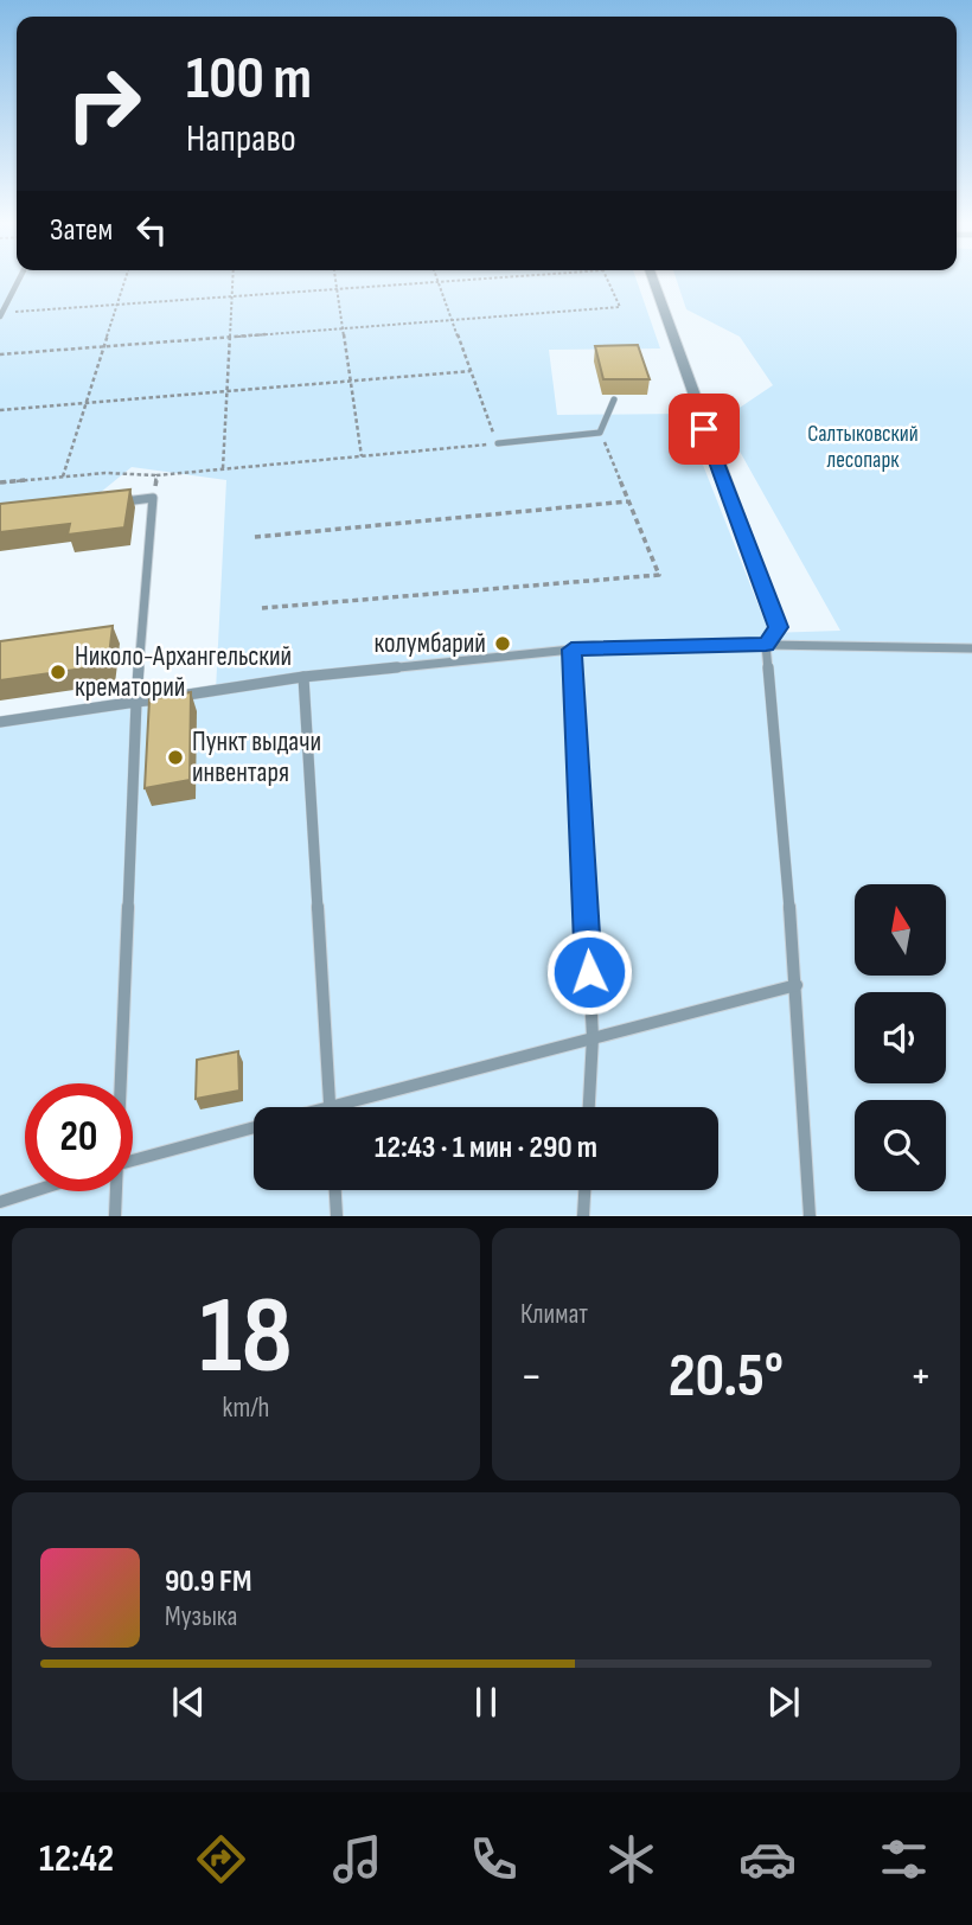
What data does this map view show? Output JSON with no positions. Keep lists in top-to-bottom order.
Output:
{
  "parks": ["Салтыковский лесопарк"],
  "places": ["колумбарий", "Николо-Архангельский крематорий", "Пункт выдачи инвентаря"],
  "north": "top",
  "page": {
    "turn": ["100 m", "Направо"],
    "then": "Затем",
    "limit": "20",
    "trip": "12:43 · 1 мин · 290 m",
    "tile": [
      ["18", "km/h"],
      "Климат"
    ],
    "heat": ["−", "20.5°", "+"],
    "song": ["90.9 FM", "Музыка"],
    "tabs": "12:42"
  }
}
